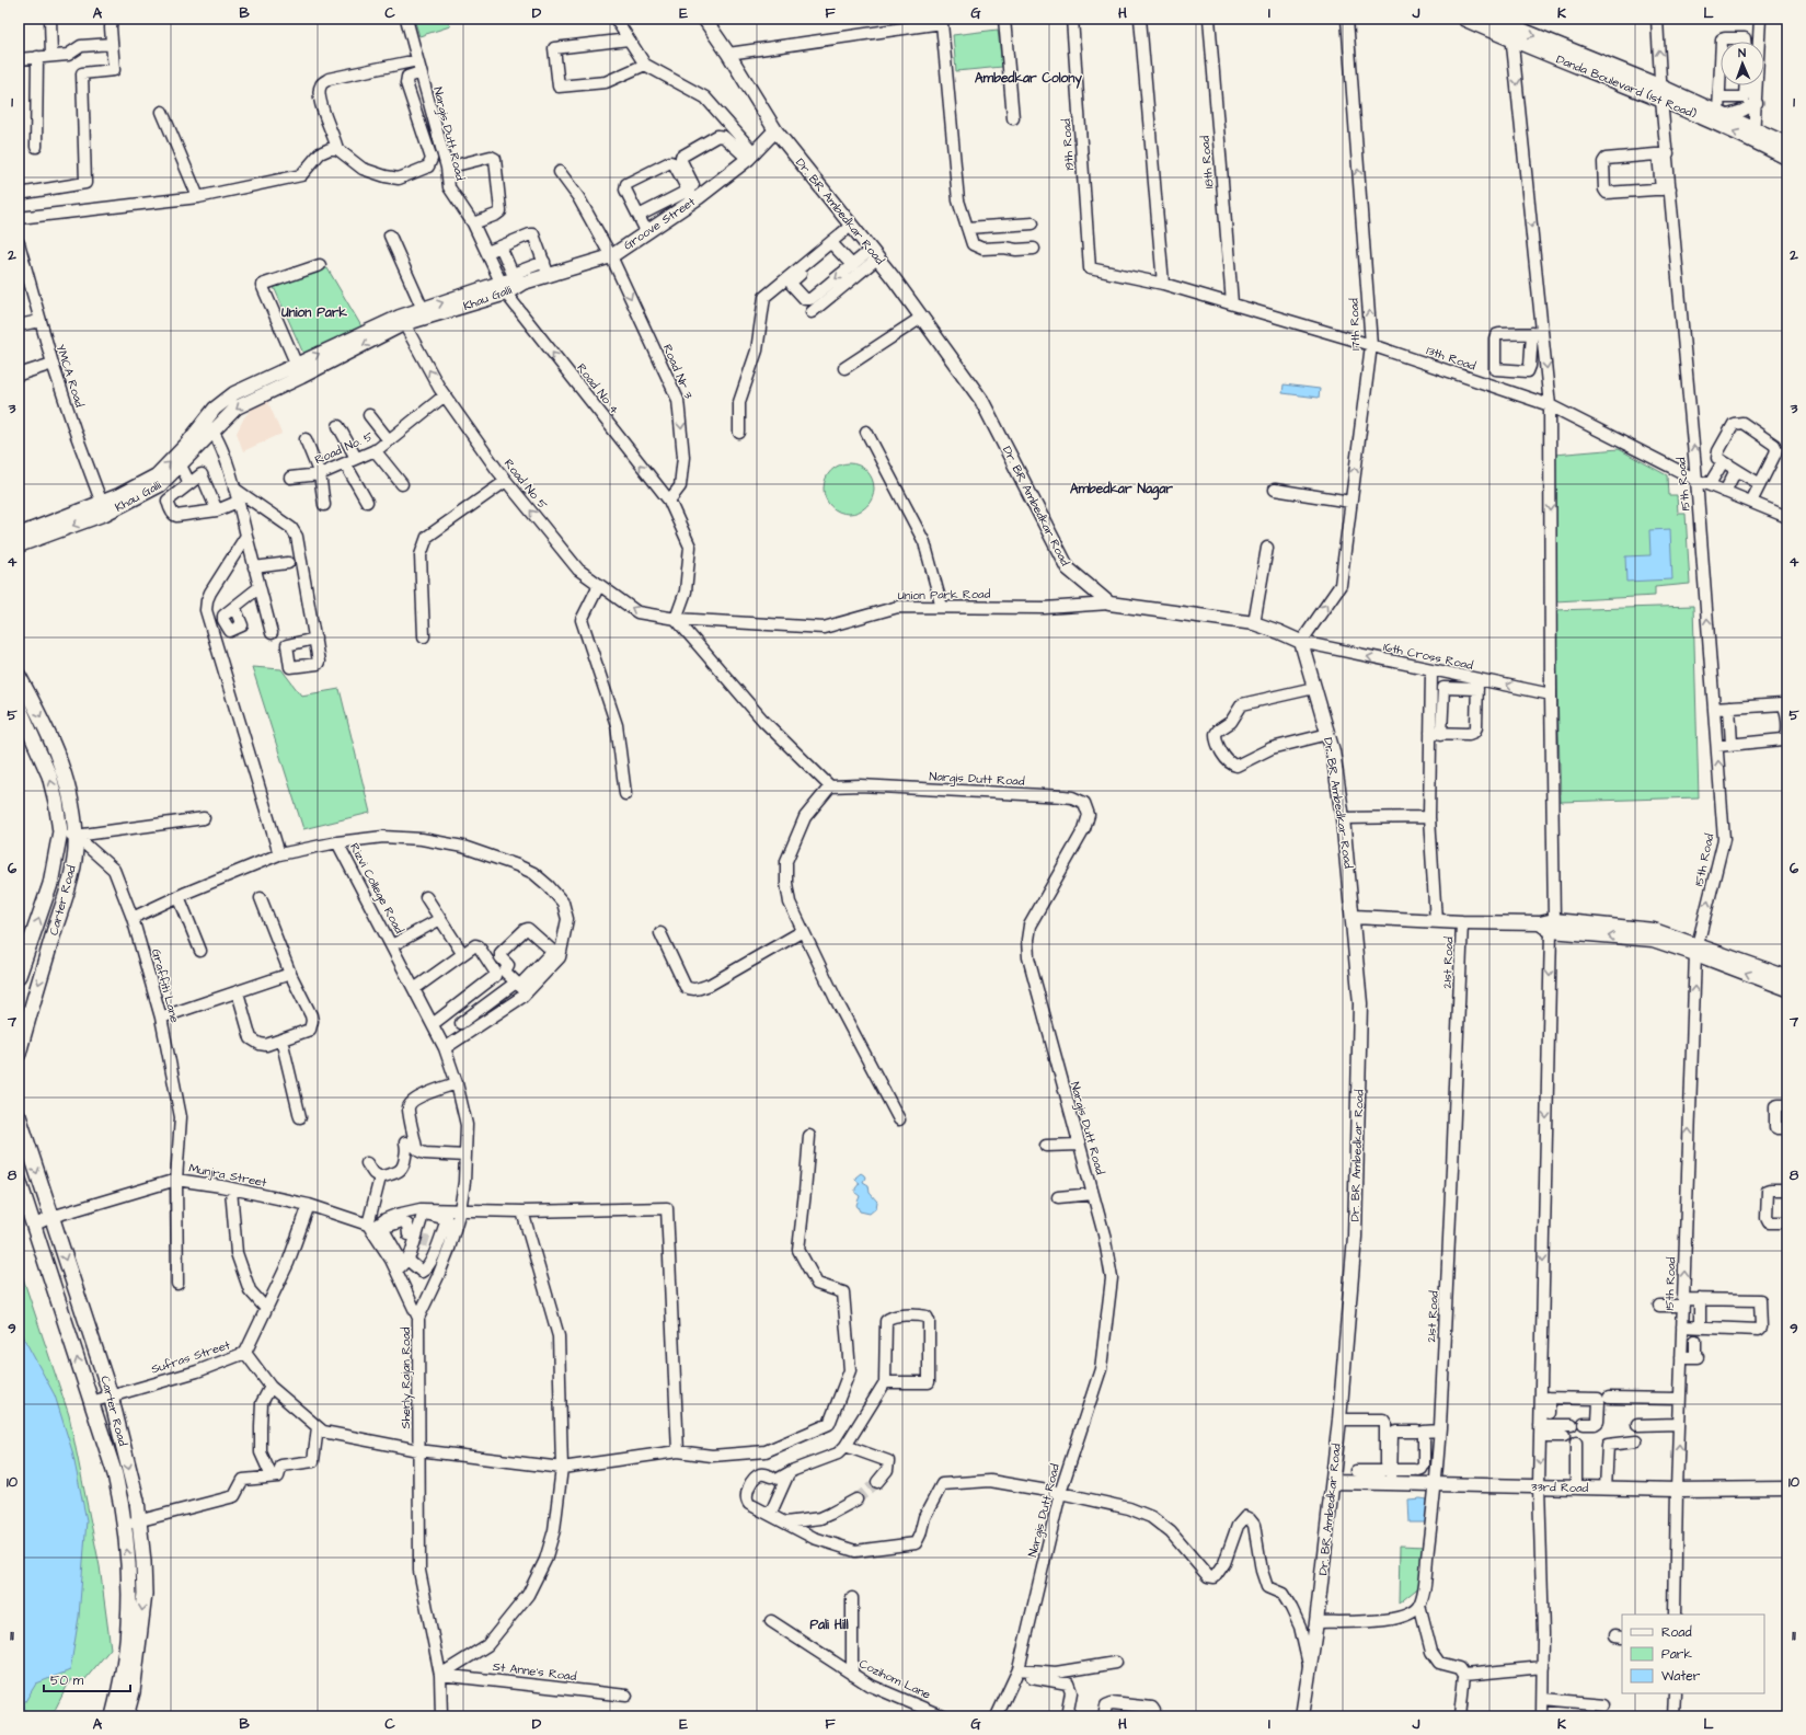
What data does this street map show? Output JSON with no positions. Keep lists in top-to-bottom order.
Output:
{
  "streets": {
    "main road": ["Danda Boulevard (1st Road)", "Carter Road"],
    "street": [
      "Nargis Dutt Road",
      "19th Road",
      "18th Road",
      "Dr. BR Ambedkar Road",
      "Groove Street",
      "Khau Galli",
      "17th Road",
      "13th Road",
      "Road Nr 3",
      "YMCA Road",
      "Road No 4",
      "Road No. 5",
      "Road No 5",
      "15th Road",
      "Union Park Road",
      "16th Cross Road",
      "Rizvi College Road",
      "21st Road",
      "Graffiti Lane",
      "Munjra Street",
      "Sufras Street",
      "Sherly Rajan Road",
      "33rd Road",
      "St Anne's Road",
      "Cozihom Lane"
    ]
  },
  "crossings": [
    ["Danda Boulevard (1st Road)", "15th Road"],
    ["Nargis Dutt Road", "Khau Galli"],
    ["Nargis Dutt Road", "Road No 4"],
    ["19th Road", "13th Road"],
    ["18th Road", "13th Road"],
    ["Dr. BR Ambedkar Road", "Groove Street"],
    ["Dr. BR Ambedkar Road", "17th Road"],
    ["Dr. BR Ambedkar Road", "Union Park Road"],
    ["Dr. BR Ambedkar Road", "16th Cross Road"],
    ["Dr. BR Ambedkar Road", "33rd Road"],
    ["Groove Street", "Khau Galli"],
    ["Groove Street", "Road Nr 3"],
    ["Khau Galli", "YMCA Road"],
    ["Khau Galli", "Road No 4"],
    ["Khau Galli", "Road No 5"],
    ["17th Road", "13th Road"],
    ["17th Road", "16th Cross Road"],
    ["13th Road", "15th Road"],
    ["Road Nr 3", "Road No 4"],
    ["Road No 4", "Road No 5"],
    ["Road No 4", "Union Park Road"],
    ["Road No. 5", "Road No 5"],
    ["Road No 5", "Union Park Road"],
    ["15th Road", "33rd Road"],
    ["16th Cross Road", "21st Road"],
    ["Rizvi College Road", "Graffiti Lane"],
    ["Rizvi College Road", "Sherly Rajan Road"],
    ["Carter Road", "Graffiti Lane"],
    ["Carter Road", "Munjra Street"],
    ["Carter Road", "Sufras Street"],
    ["21st Road", "33rd Road"],
    ["Graffiti Lane", "Munjra Street"],
    ["Munjra Street", "Sufras Street"],
    ["Sherly Rajan Road", "St Anne's Road"]
  ],
  "one_way": [
    "17th Road",
    "Road Nr 3",
    "Road No 4",
    "Road No 5",
    "15th Road",
    "16th Cross Road"
  ],
  "districts": [
    "Ambedkar Colony",
    "Union Park",
    "Ambedkar Nagar",
    "Pali Hill"
  ],
  "legend": ["Road", "Park", "Water"],
  "scale_bar": "50 m",
  "north": "top",
  "grid": {
    "columns": [
      "A",
      "B",
      "C",
      "D",
      "E",
      "F",
      "G",
      "H",
      "I",
      "J",
      "K",
      "L"
    ],
    "rows": [
      "1",
      "2",
      "3",
      "4",
      "5",
      "6",
      "7",
      "8",
      "9",
      "10",
      "11"
    ]
  }
}
